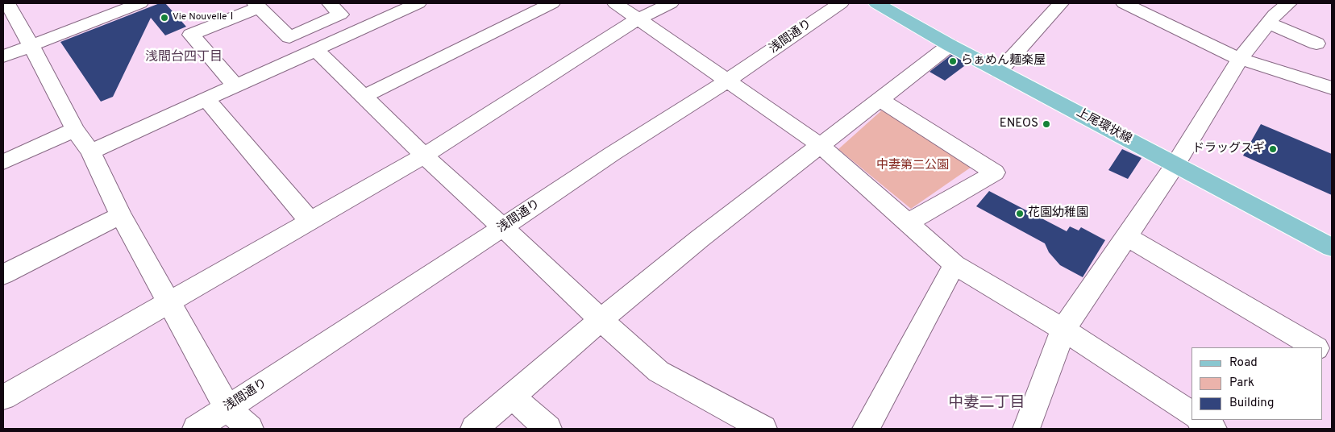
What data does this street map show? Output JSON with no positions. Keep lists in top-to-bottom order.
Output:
{
  "streets": {
    "main road": ["上尾環状線"],
    "street": ["浅間通り"]
  },
  "districts": ["浅間台四丁目", "中妻二丁目"],
  "parks": ["中妻第二公園"],
  "places": [
    "Vie NouvelleⅠ",
    "らぁめん麺楽屋",
    "ENEOS",
    "ドラッグスギ",
    "花園幼稚園"
  ],
  "legend": ["Road", "Park", "Building"]
}
